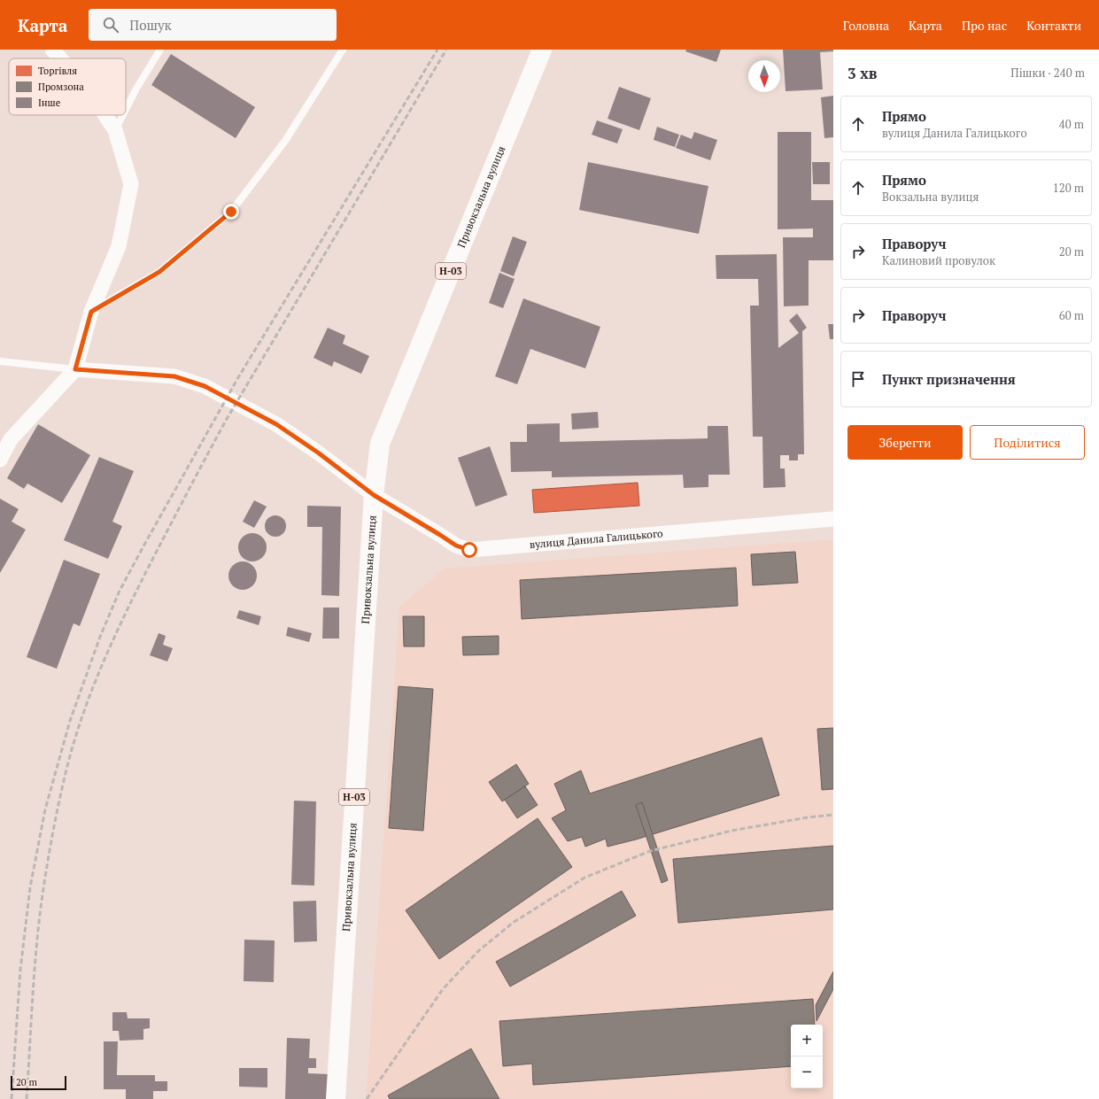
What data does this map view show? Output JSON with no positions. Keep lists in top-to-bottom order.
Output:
{
  "streets": {
    "main road": ["Привокзальна вулиця", "Н-03"],
    "street": ["вулиця Данила Галицького"]
  },
  "crossings": [
    ["Привокзальна вулиця", "вулиця Данила Галицького"]
  ],
  "legend": ["Торгівля", "Промзона", "Інше"],
  "scale_bar": "20 m",
  "north": "bottom",
  "page": {
    "header": "Карта",
    "search": "Пошук",
    "nav": [
      "Головна",
      "Карта",
      "Про нас",
      "Контакти"
    ],
    "heading": ["3 хв", "Пішки · 240 m"],
    "list": [
      ["Прямо", "вулиця Данила Галицького", "40 m"],
      ["Прямо", "Вокзальна вулиця", "120 m"],
      ["Праворуч", "Калиновий провулок", "20 m"],
      ["Праворуч", "60 m"],
      "Пункт призначення"
    ],
    "buttons": ["Зберегти", "Поділитися"],
    "map_buttons": ["+", "−"],
    "scale": "20 m"
  }
}
